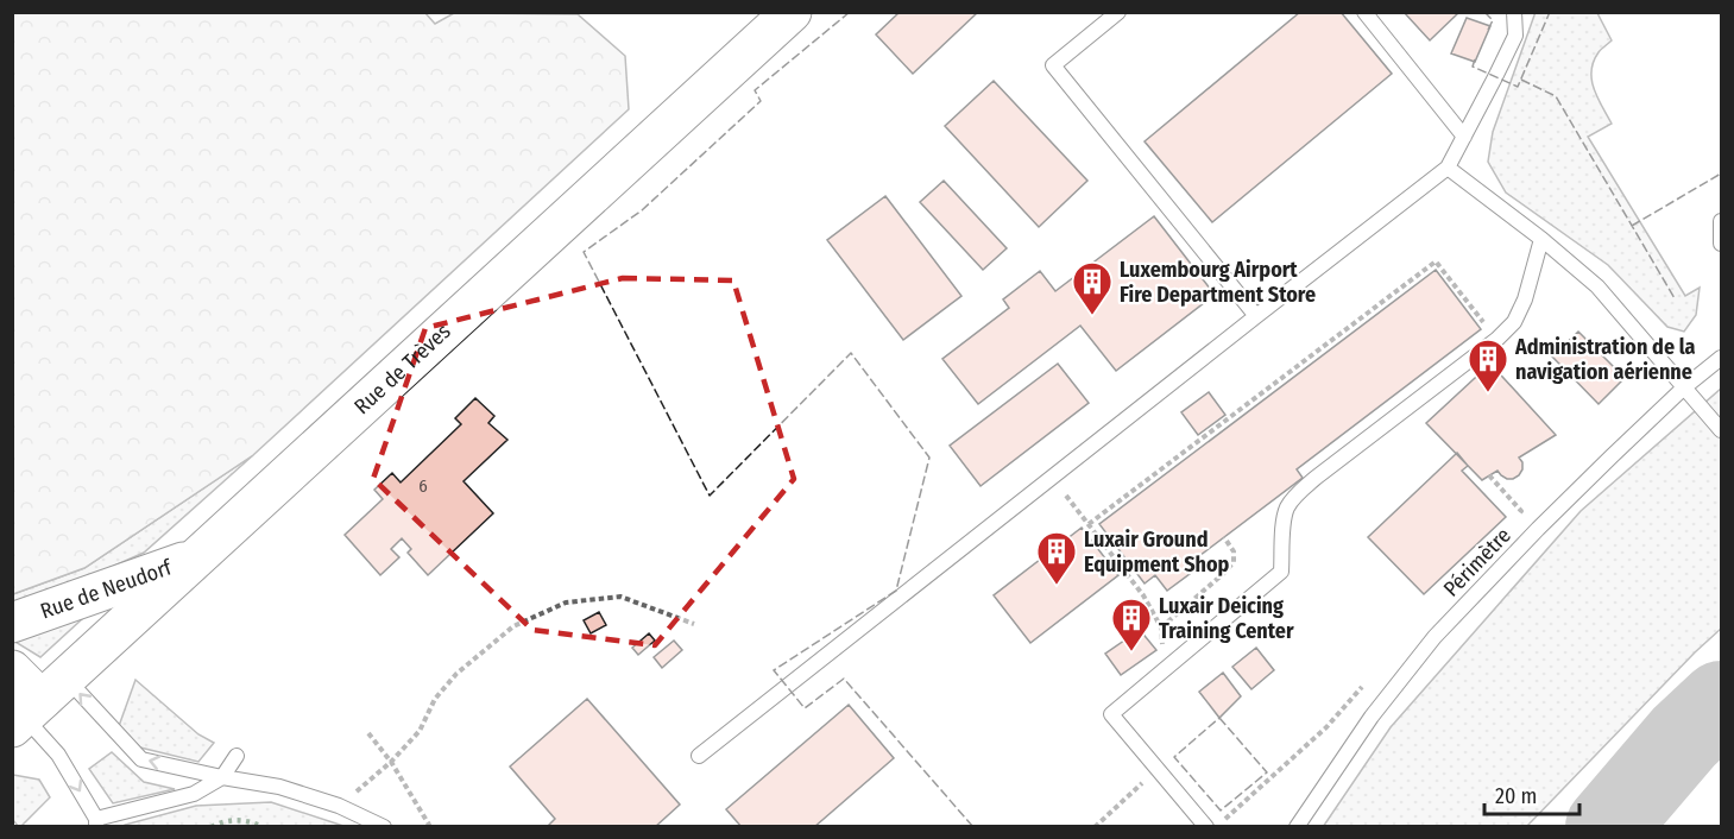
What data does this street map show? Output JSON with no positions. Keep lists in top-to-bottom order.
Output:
{
  "streets": {
    "main road": ["Rue de Trèves", "Rue de Neudorf"],
    "lane": ["Périmètre"]
  },
  "crossings": [
    ["Rue de Trèves", "Rue de Neudorf"]
  ],
  "places": {
    "building": [
      "Luxembourg Airport Fire Department Store",
      "Administration de la navigation aérienne",
      "Luxair Ground Equipment Shop",
      "Luxair Deicing Training Center"
    ]
  },
  "house_numbers": ["6"],
  "scale_bar": "20 m"
}
